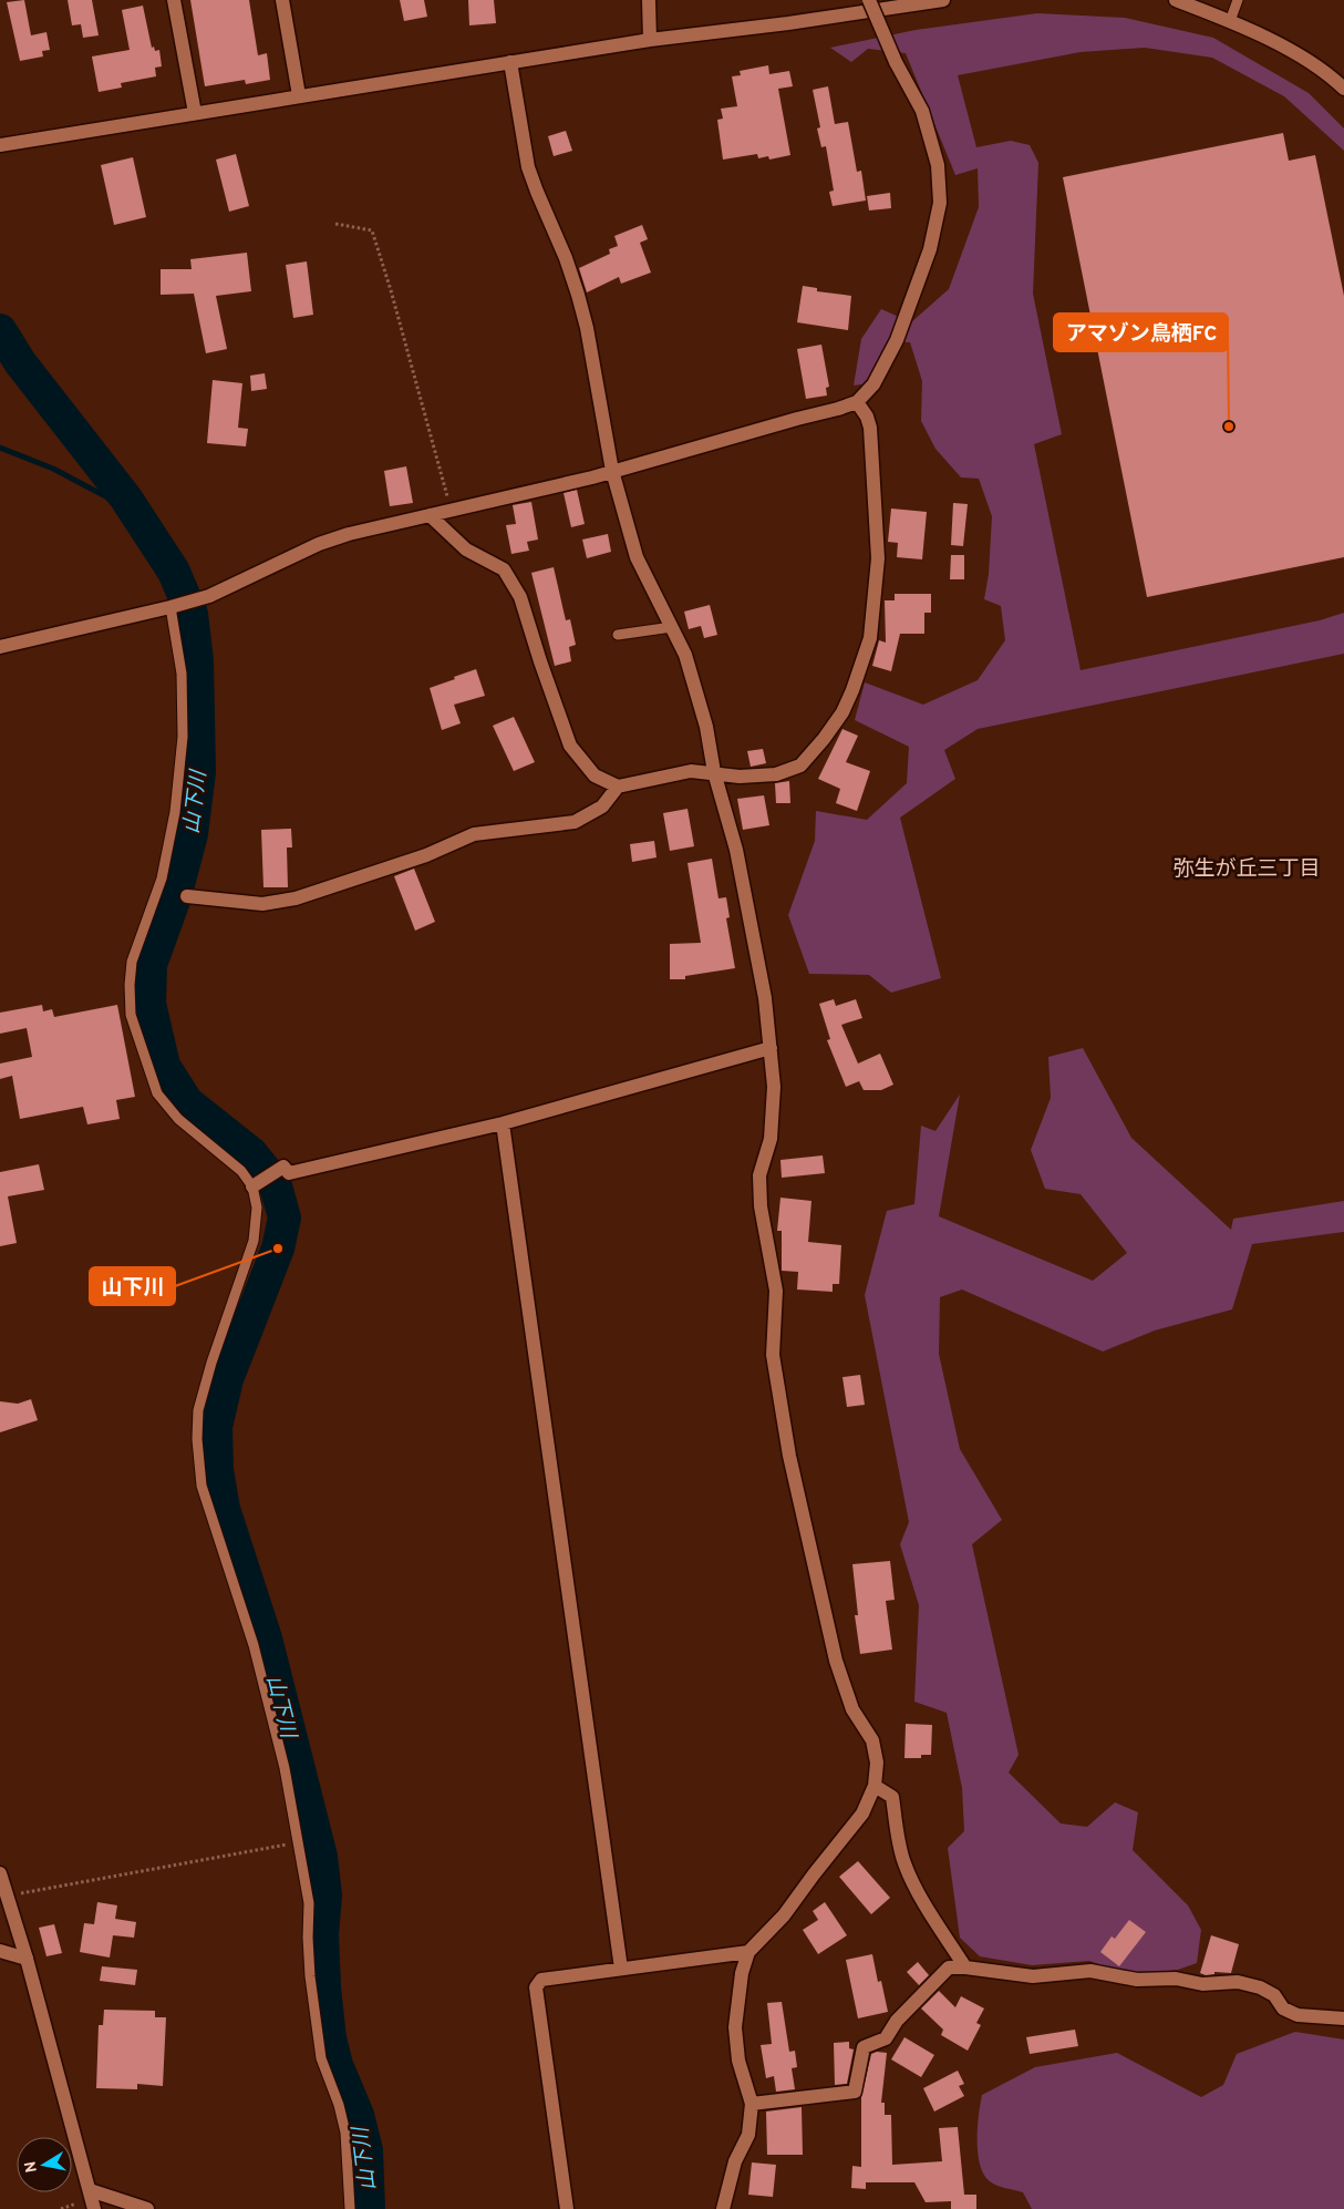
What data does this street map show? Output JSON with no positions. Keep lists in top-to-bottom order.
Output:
{
  "districts": ["弥生が丘三丁目"],
  "water": ["山下川"],
  "places": ["アマゾン鳥栖FC", "山下川"],
  "north": "left"
}
